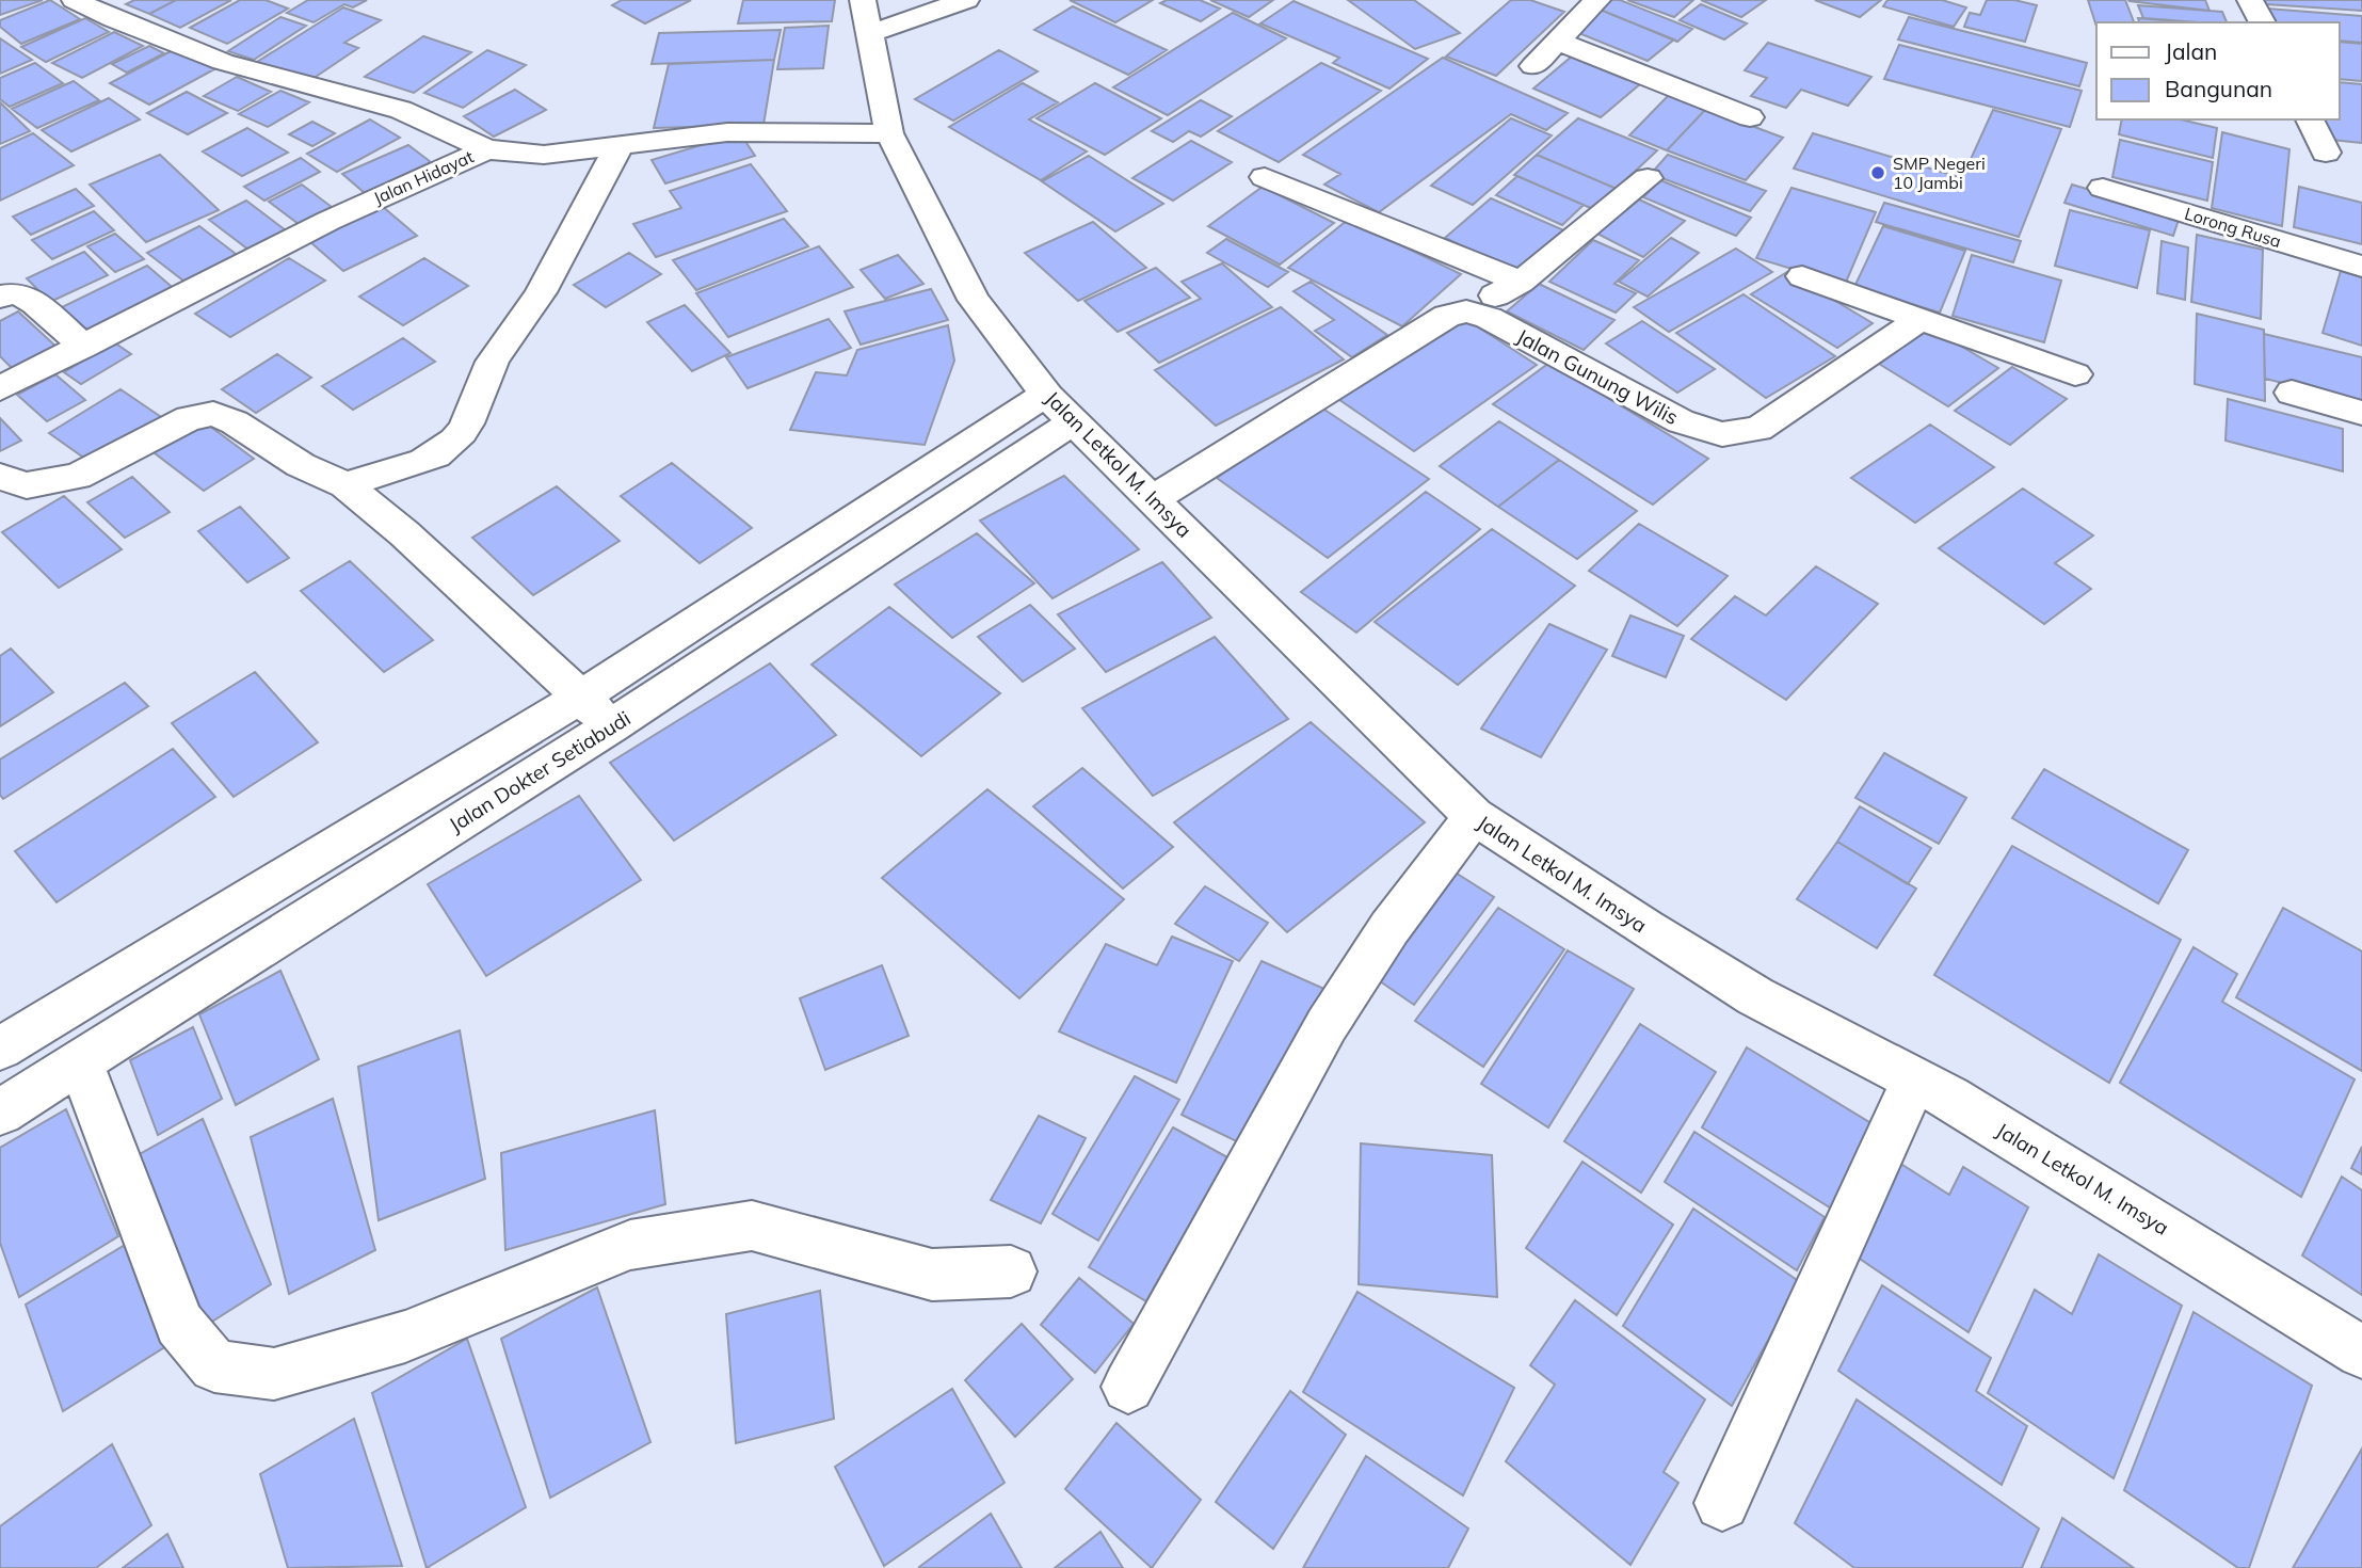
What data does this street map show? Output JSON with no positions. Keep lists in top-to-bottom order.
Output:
{
  "streets": {
    "street": [
      "Jalan Hidayat",
      "Lorong Rusa",
      "Jalan Gunung Wilis",
      "Jalan Letkol M. Imsya",
      "Jalan Dokter Setiabudi"
    ]
  },
  "crossings": [
    ["Jalan Hidayat", "Jalan Letkol M. Imsya"],
    ["Jalan Letkol M. Imsya", "Jalan Dokter Setiabudi"]
  ],
  "places": ["SMP Negeri 10 Jambi"],
  "legend": ["Jalan", "Bangunan"]
}
